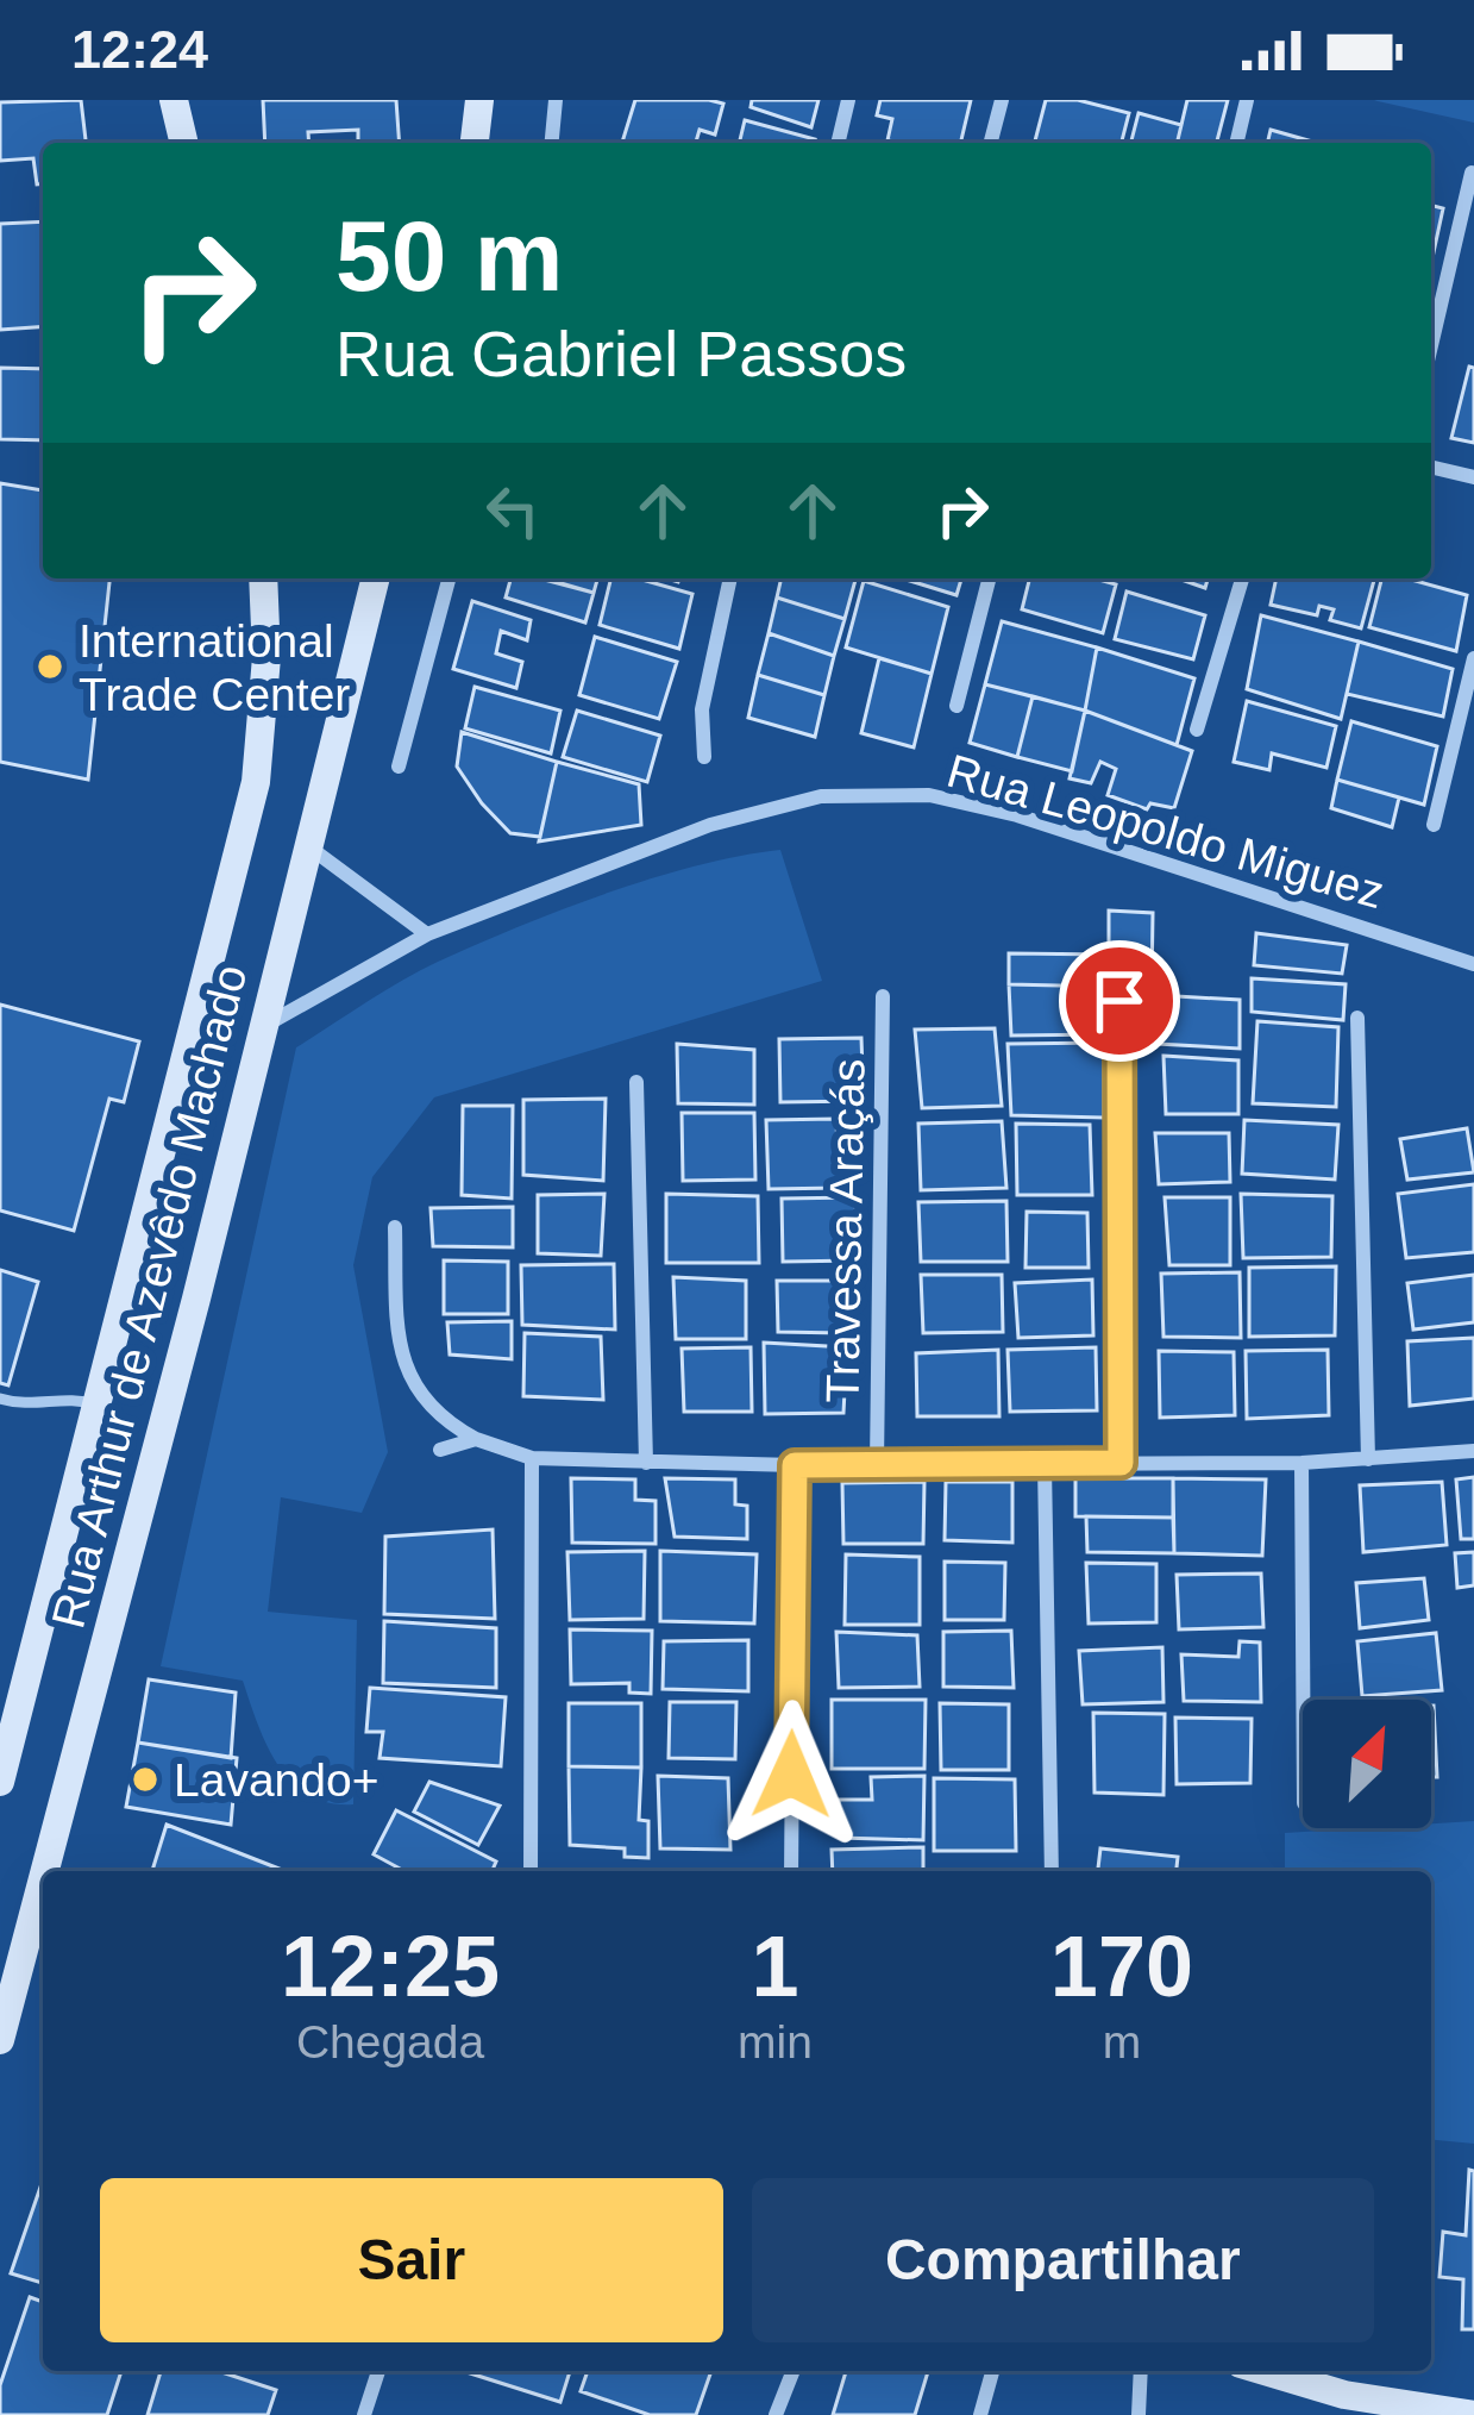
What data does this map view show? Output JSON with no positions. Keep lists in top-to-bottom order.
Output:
{
  "streets": {
    "street": ["Rua Leopoldo Miguez", "Travessa Araçás", "Rua Arthur de Azevêdo Machado"]
  },
  "crossings": [
    ["Rua Leopoldo Miguez", "Rua Arthur de Azevêdo Machado"]
  ],
  "places": ["International Trade Center", "Lavando+"],
  "north": "top right",
  "page": {
    "status": "12:24",
    "turn": ["50 m", "Rua Gabriel Passos"],
    "eta": [
      "12:25",
      "Chegada",
      "1",
      "min",
      "170",
      "m"
    ],
    "buttons": ["Sair", "Compartilhar"]
  }
}
